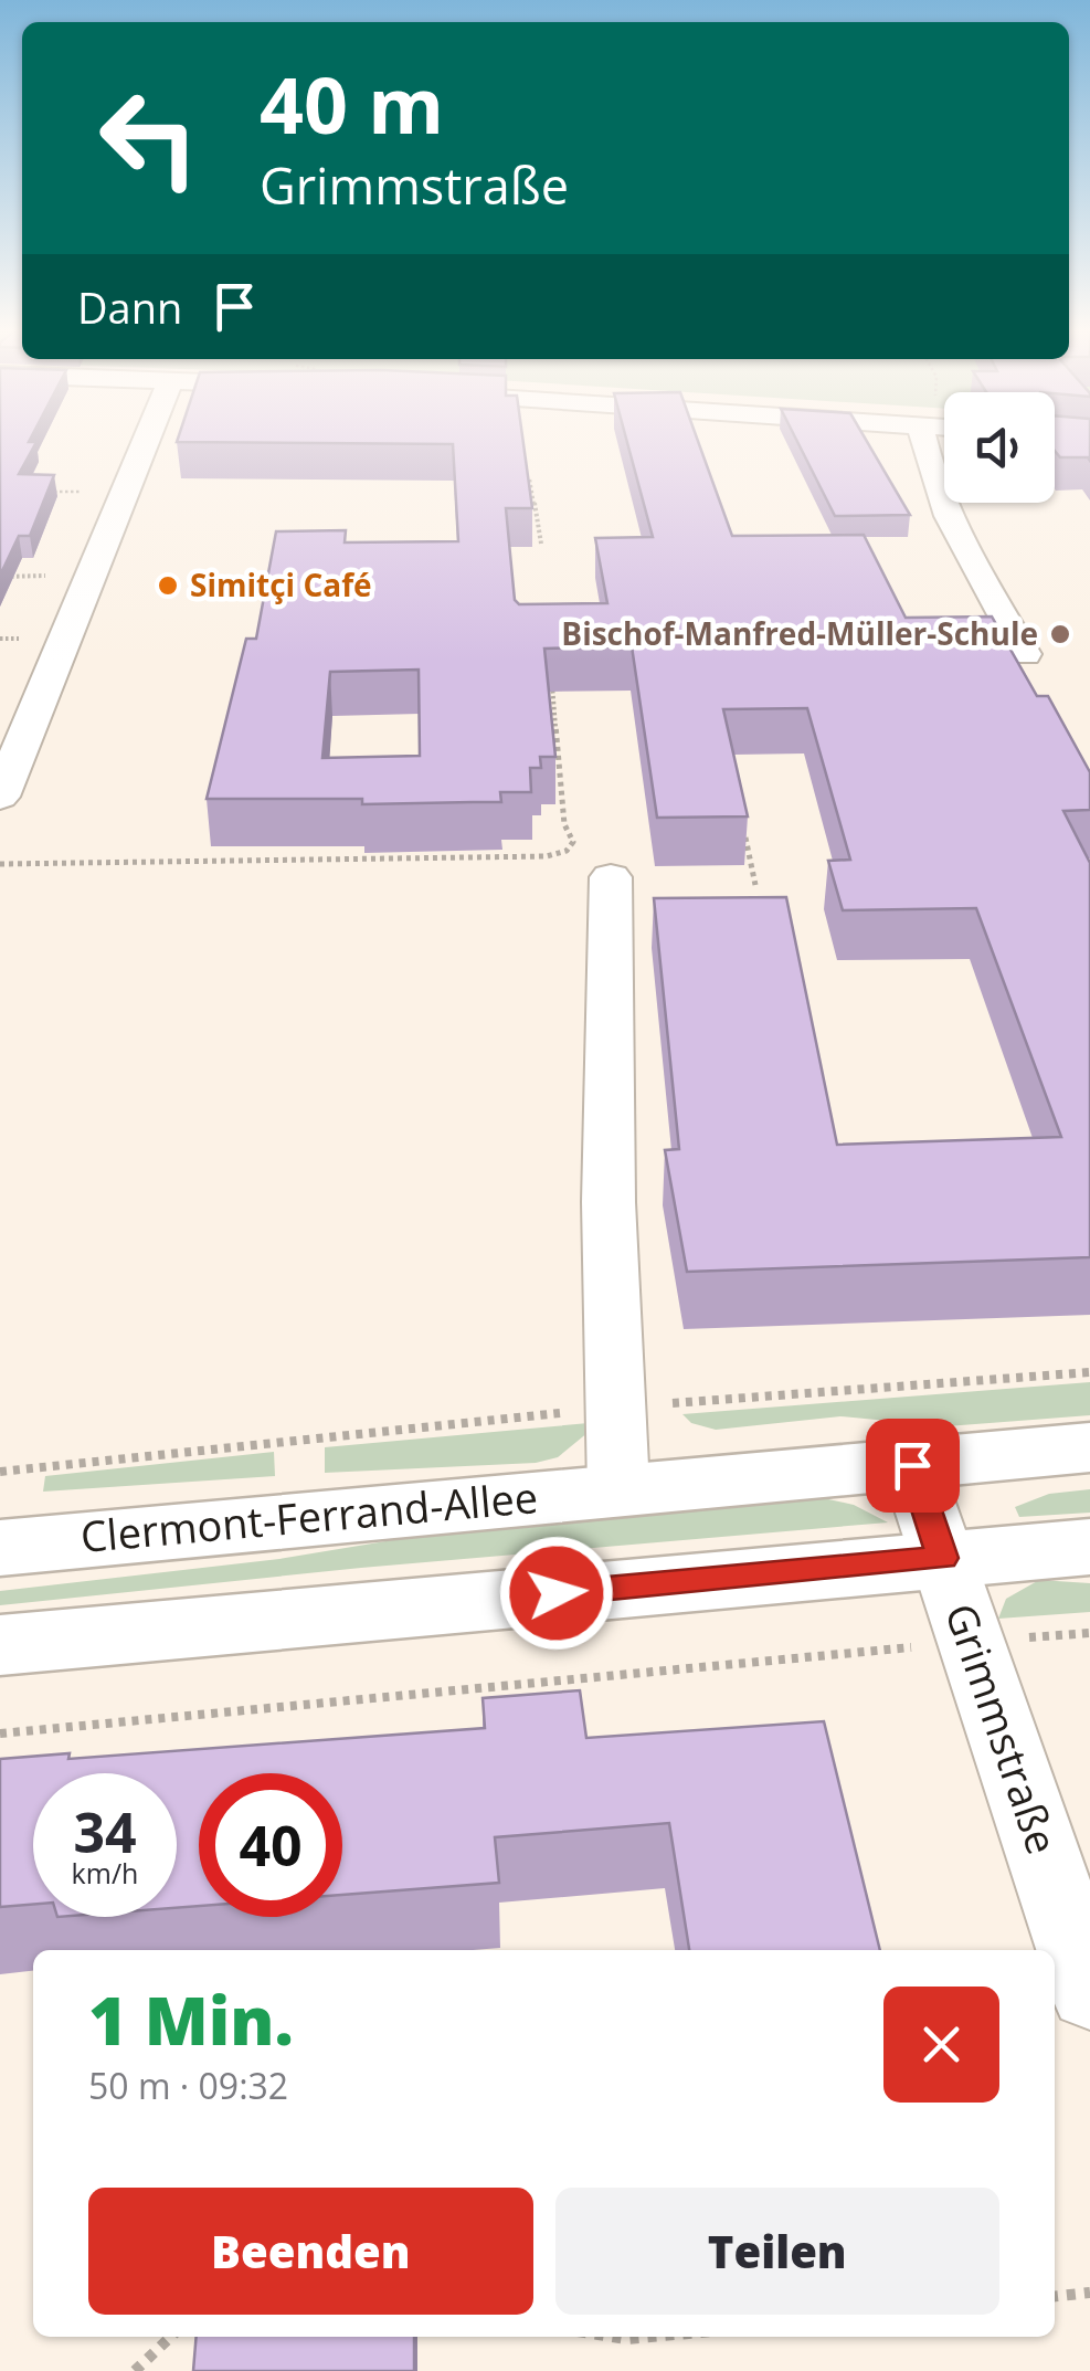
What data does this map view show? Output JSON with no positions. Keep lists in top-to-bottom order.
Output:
{
  "streets": {
    "street": ["Clermont-Ferrand-Allee", "Grimmstraße"]
  },
  "crossings": [
    ["Clermont-Ferrand-Allee", "Grimmstraße"]
  ],
  "places": ["Simitçi Café", "Bischof-Manfred-Müller-Schule"],
  "page": {
    "turn": ["40 m", "Grimmstraße"],
    "then": "Dann",
    "speed": "34 km/h",
    "limit": "40",
    "heading": ["1 Min.", "50 m · 09:32"],
    "buttons": ["Beenden", "Teilen"]
  }
}
